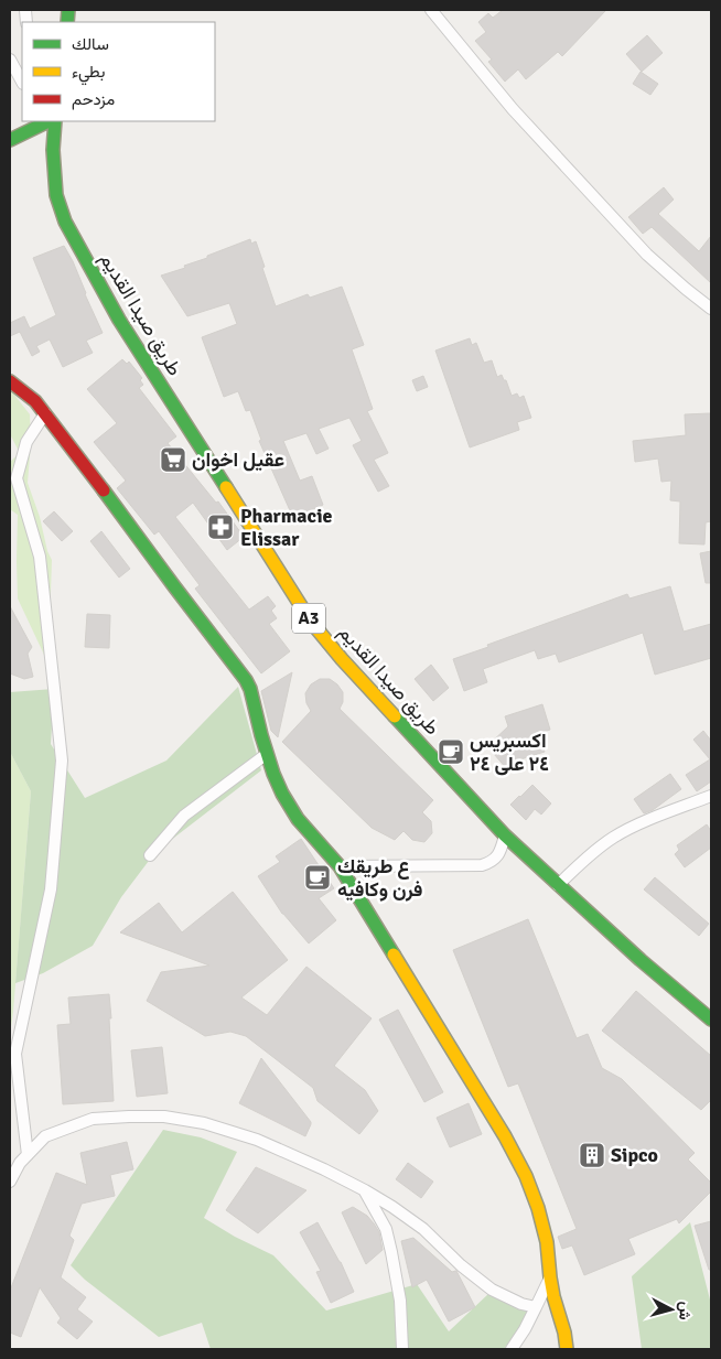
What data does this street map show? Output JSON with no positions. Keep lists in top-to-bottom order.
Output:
{
  "streets": {
    "main road": ["طريق صيدا القديم", "A3"]
  },
  "places": {
    "supermarket": ["عقيل اخوان"],
    "pharmacy": ["Pharmacie Elissar"],
    "cafe": ["اكسبريس ٢٤ على ٢٤", "ع طريقك فرن وكافيه"],
    "building": ["Sipco"]
  },
  "legend": ["سالك", "بطيء", "مزدحم"],
  "north": "right"
}
